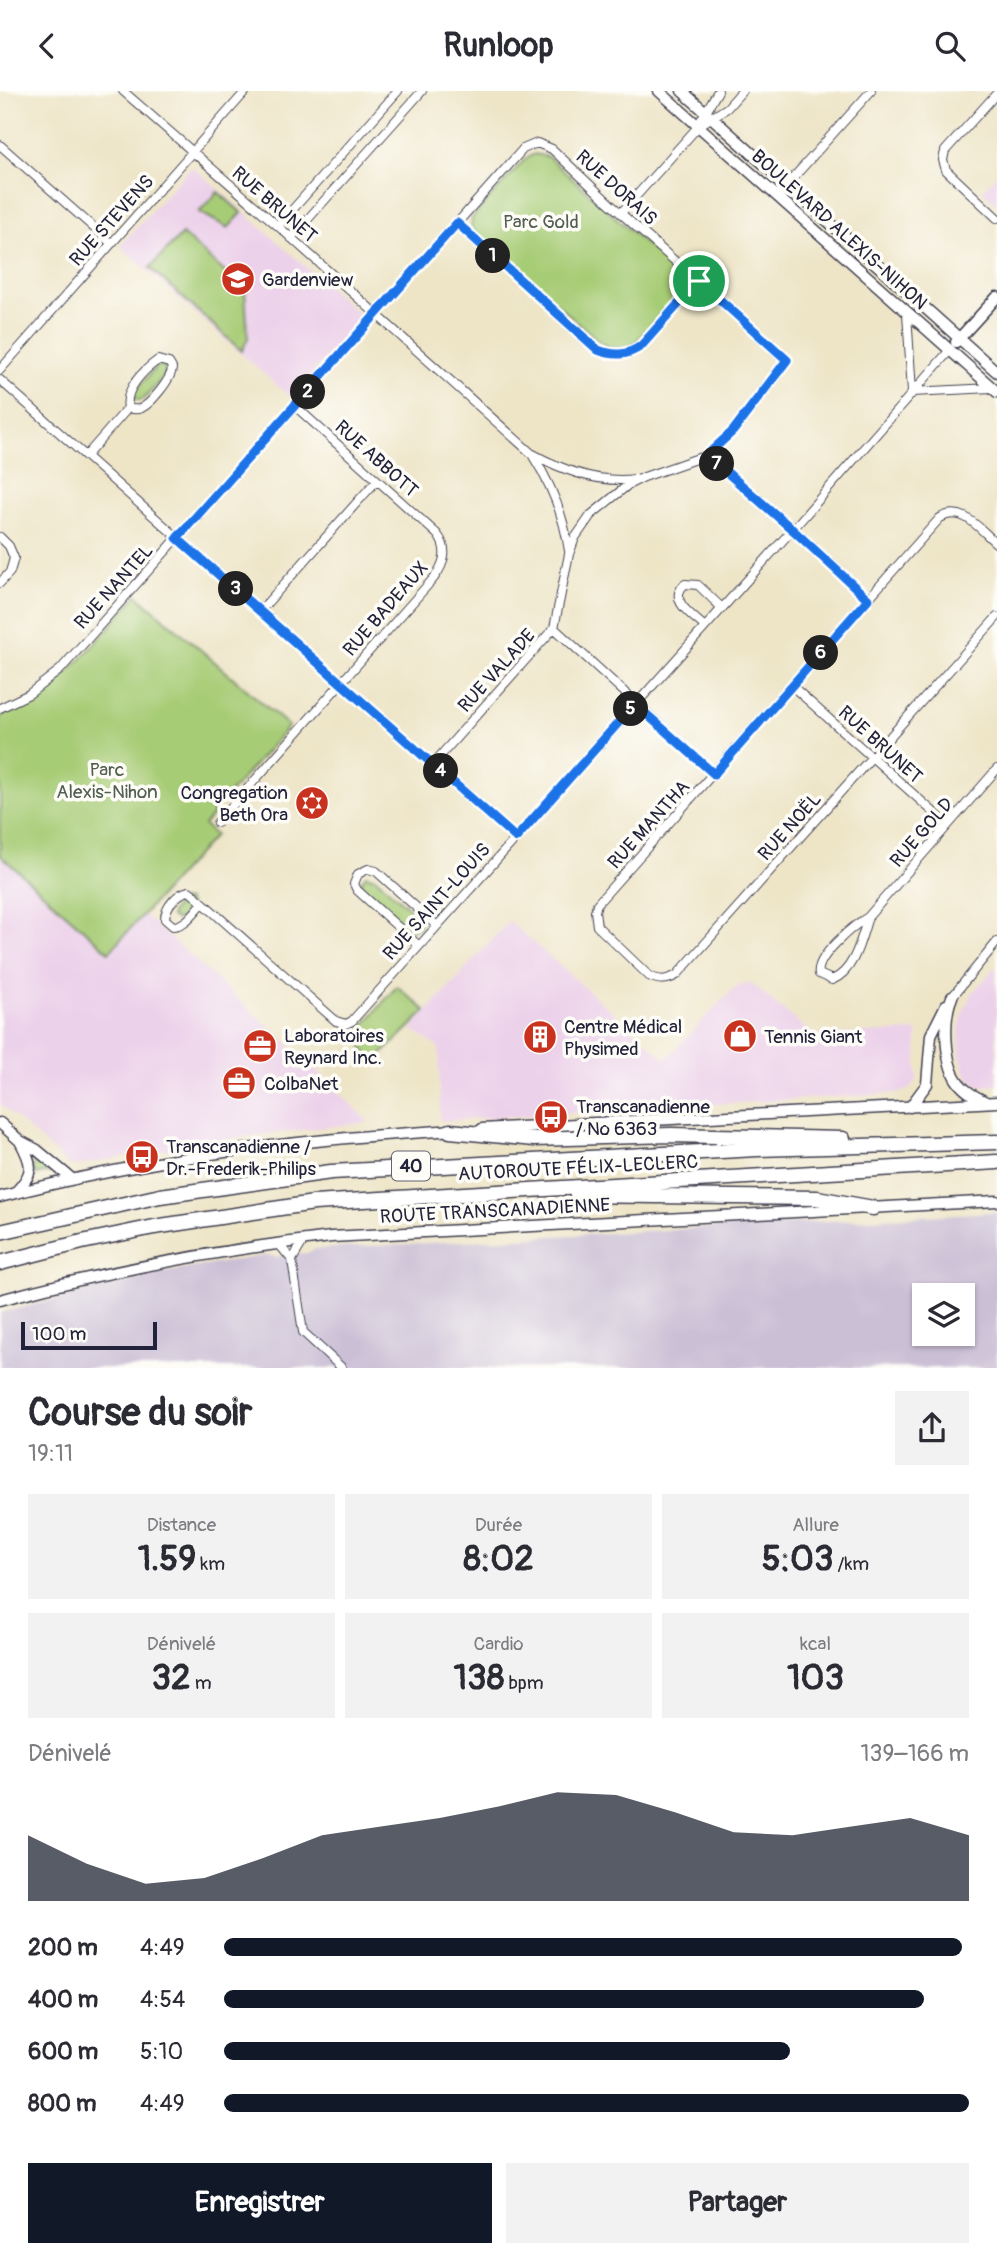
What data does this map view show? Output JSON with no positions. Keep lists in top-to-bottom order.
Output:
{
  "streets": {
    "highway": ["40", "AUTOROUTE FÉLIX-LECLERC"],
    "main road": ["BOULEVARD ALEXIS-NIHON", "RUE SAINT-LOUIS", "ROUTE TRANSCANADIENNE"],
    "street": [
      "RUE DORAIS",
      "RUE BRUNET",
      "RUE STEVENS",
      "RUE ABBOTT",
      "RUE NANTEL",
      "RUE BADEAUX",
      "RUE VALADE",
      "RUE MANTHA",
      "RUE NOËL",
      "RUE GOLD"
    ]
  },
  "crossings": [
    ["RUE DORAIS", "RUE NANTEL"],
    ["RUE DORAIS", "RUE VALADE"],
    ["RUE BRUNET", "RUE STEVENS"],
    ["RUE BRUNET", "RUE NANTEL"],
    ["RUE BRUNET", "RUE VALADE"],
    ["RUE BRUNET", "RUE MANTHA"],
    ["RUE BRUNET", "RUE NOËL"],
    ["RUE BRUNET", "RUE GOLD"],
    ["BOULEVARD ALEXIS-NIHON", "RUE SAINT-LOUIS"],
    ["RUE ABBOTT", "RUE NANTEL"],
    ["RUE ABBOTT", "RUE BADEAUX"],
    ["RUE MANTHA", "RUE NOËL"]
  ],
  "parks": ["Parc Gold", "Parc Alexis-Nihon"],
  "places": {
    "school or university": ["Gardenview"],
    "synagogue": ["Congregation Beth Ora"],
    "shop": ["Tennis Giant"],
    "building": ["Centre Médical Physimed"],
    "office": ["Laboratoires Reynard Inc.", "ColbaNet"],
    "bus stop": ["Transcanadienne / No 6363", "Transcanadienne / Dr.-Frederik-Philips"]
  },
  "scale_bar": "100 m",
  "page": {
    "header": "Runloop",
    "pins": [
      "1",
      "2",
      "7",
      "3",
      "6",
      "5",
      "4"
    ],
    "scale": "100 m",
    "heading": ["Course du soir", "19:11"],
    "stats": [
      ["Distance", "1.59 km"],
      ["Durée", "8:02"],
      ["Allure", "5:03 /km"],
      ["Dénivelé", "32 m"],
      ["Cardio", "138 bpm"],
      ["kcal", "103"]
    ],
    "chart": ["Dénivelé", "139–166 m"],
    "list": [
      {
        "name": "200 m",
        "note": "4:49"
      },
      {
        "name": "400 m",
        "note": "4:54"
      },
      {
        "name": "600 m",
        "note": "5:10"
      },
      {
        "name": "800 m",
        "note": "4:49"
      }
    ],
    "buttons": ["Enregistrer", "Partager"]
  }
}
